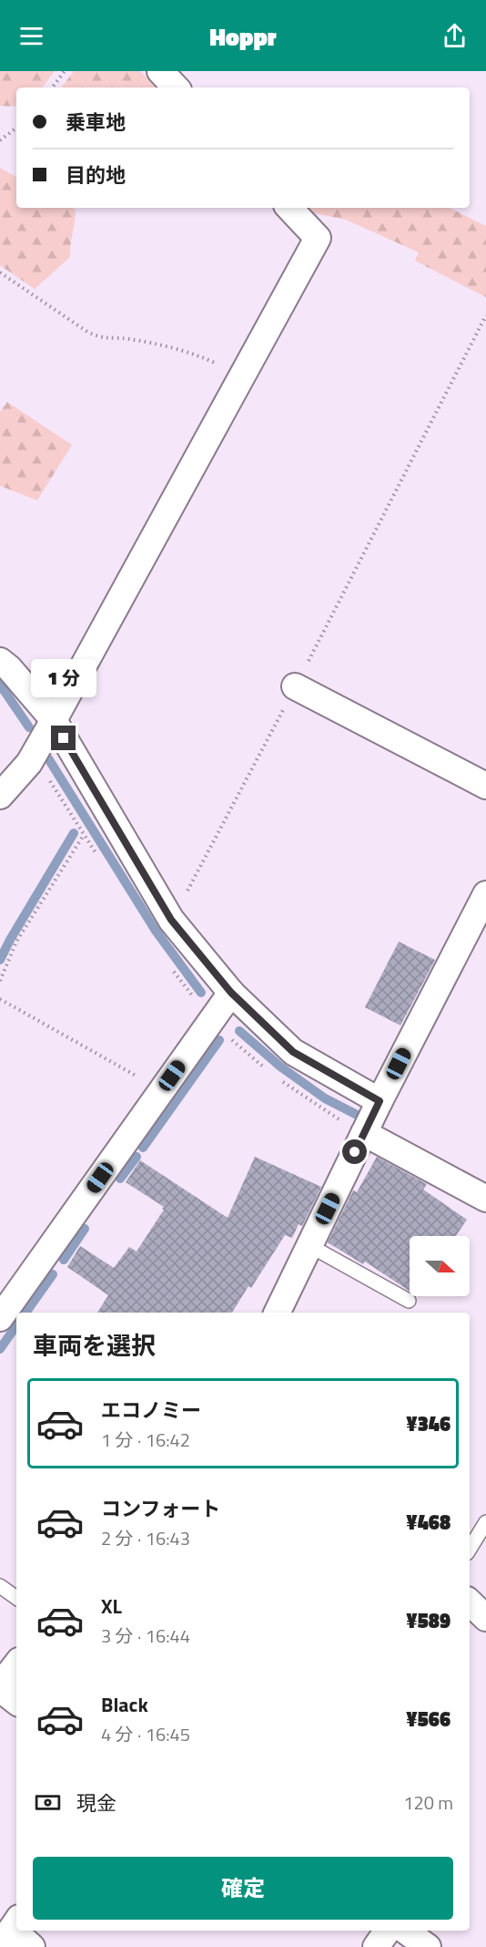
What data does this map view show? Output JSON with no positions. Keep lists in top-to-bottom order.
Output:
{
  "north": "right",
  "page": {
    "header": "Hoppr",
    "banner": ["乗車地", "目的地"],
    "bubble": "1 分",
    "heading": "車両を選択",
    "list": [
      {
        "name": "エコノミー",
        "note": "1 分 · 16:42",
        "value": "¥346"
      },
      {
        "name": "コンフォート",
        "note": "2 分 · 16:43",
        "value": "¥468"
      },
      {
        "name": "XL",
        "note": "3 分 · 16:44",
        "value": "¥589"
      },
      {
        "name": "Black",
        "note": "4 分 · 16:45",
        "value": "¥566"
      }
    ],
    "pay": ["現金", "120 m"],
    "buttons": "確定"
  }
}
